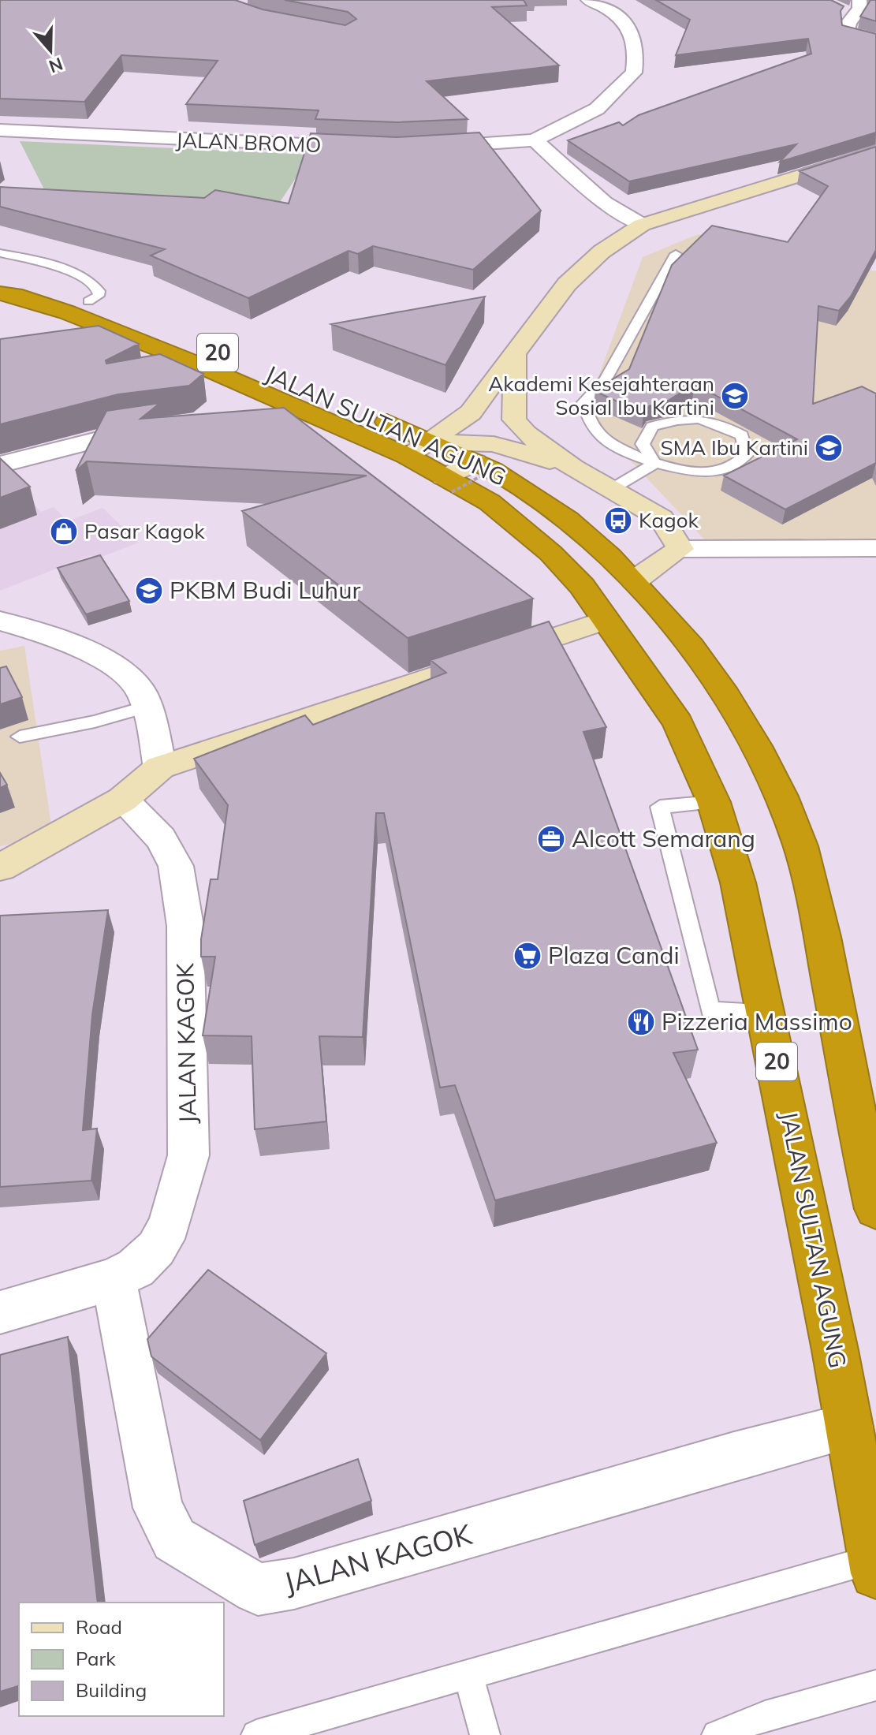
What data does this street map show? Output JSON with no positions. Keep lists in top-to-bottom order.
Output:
{
  "streets": {
    "highway": ["20", "JALAN SULTAN AGUNG"],
    "street": ["JALAN BROMO", "JALAN KAGOK"]
  },
  "crossings": [
    ["JALAN SULTAN AGUNG", "JALAN KAGOK"]
  ],
  "places": {
    "school or university": ["Akademi Kesejahteraan Sosial Ibu Kartini", "SMA Ibu Kartini", "PKBM Budi Luhur"],
    "bus stop": ["Kagok"],
    "shop": ["Pasar Kagok"],
    "office": ["Alcott Semarang"],
    "supermarket": ["Plaza Candi"],
    "restaurant": ["Pizzeria Massimo"]
  },
  "legend": ["Road", "Park", "Building"],
  "north": "bottom"
}
